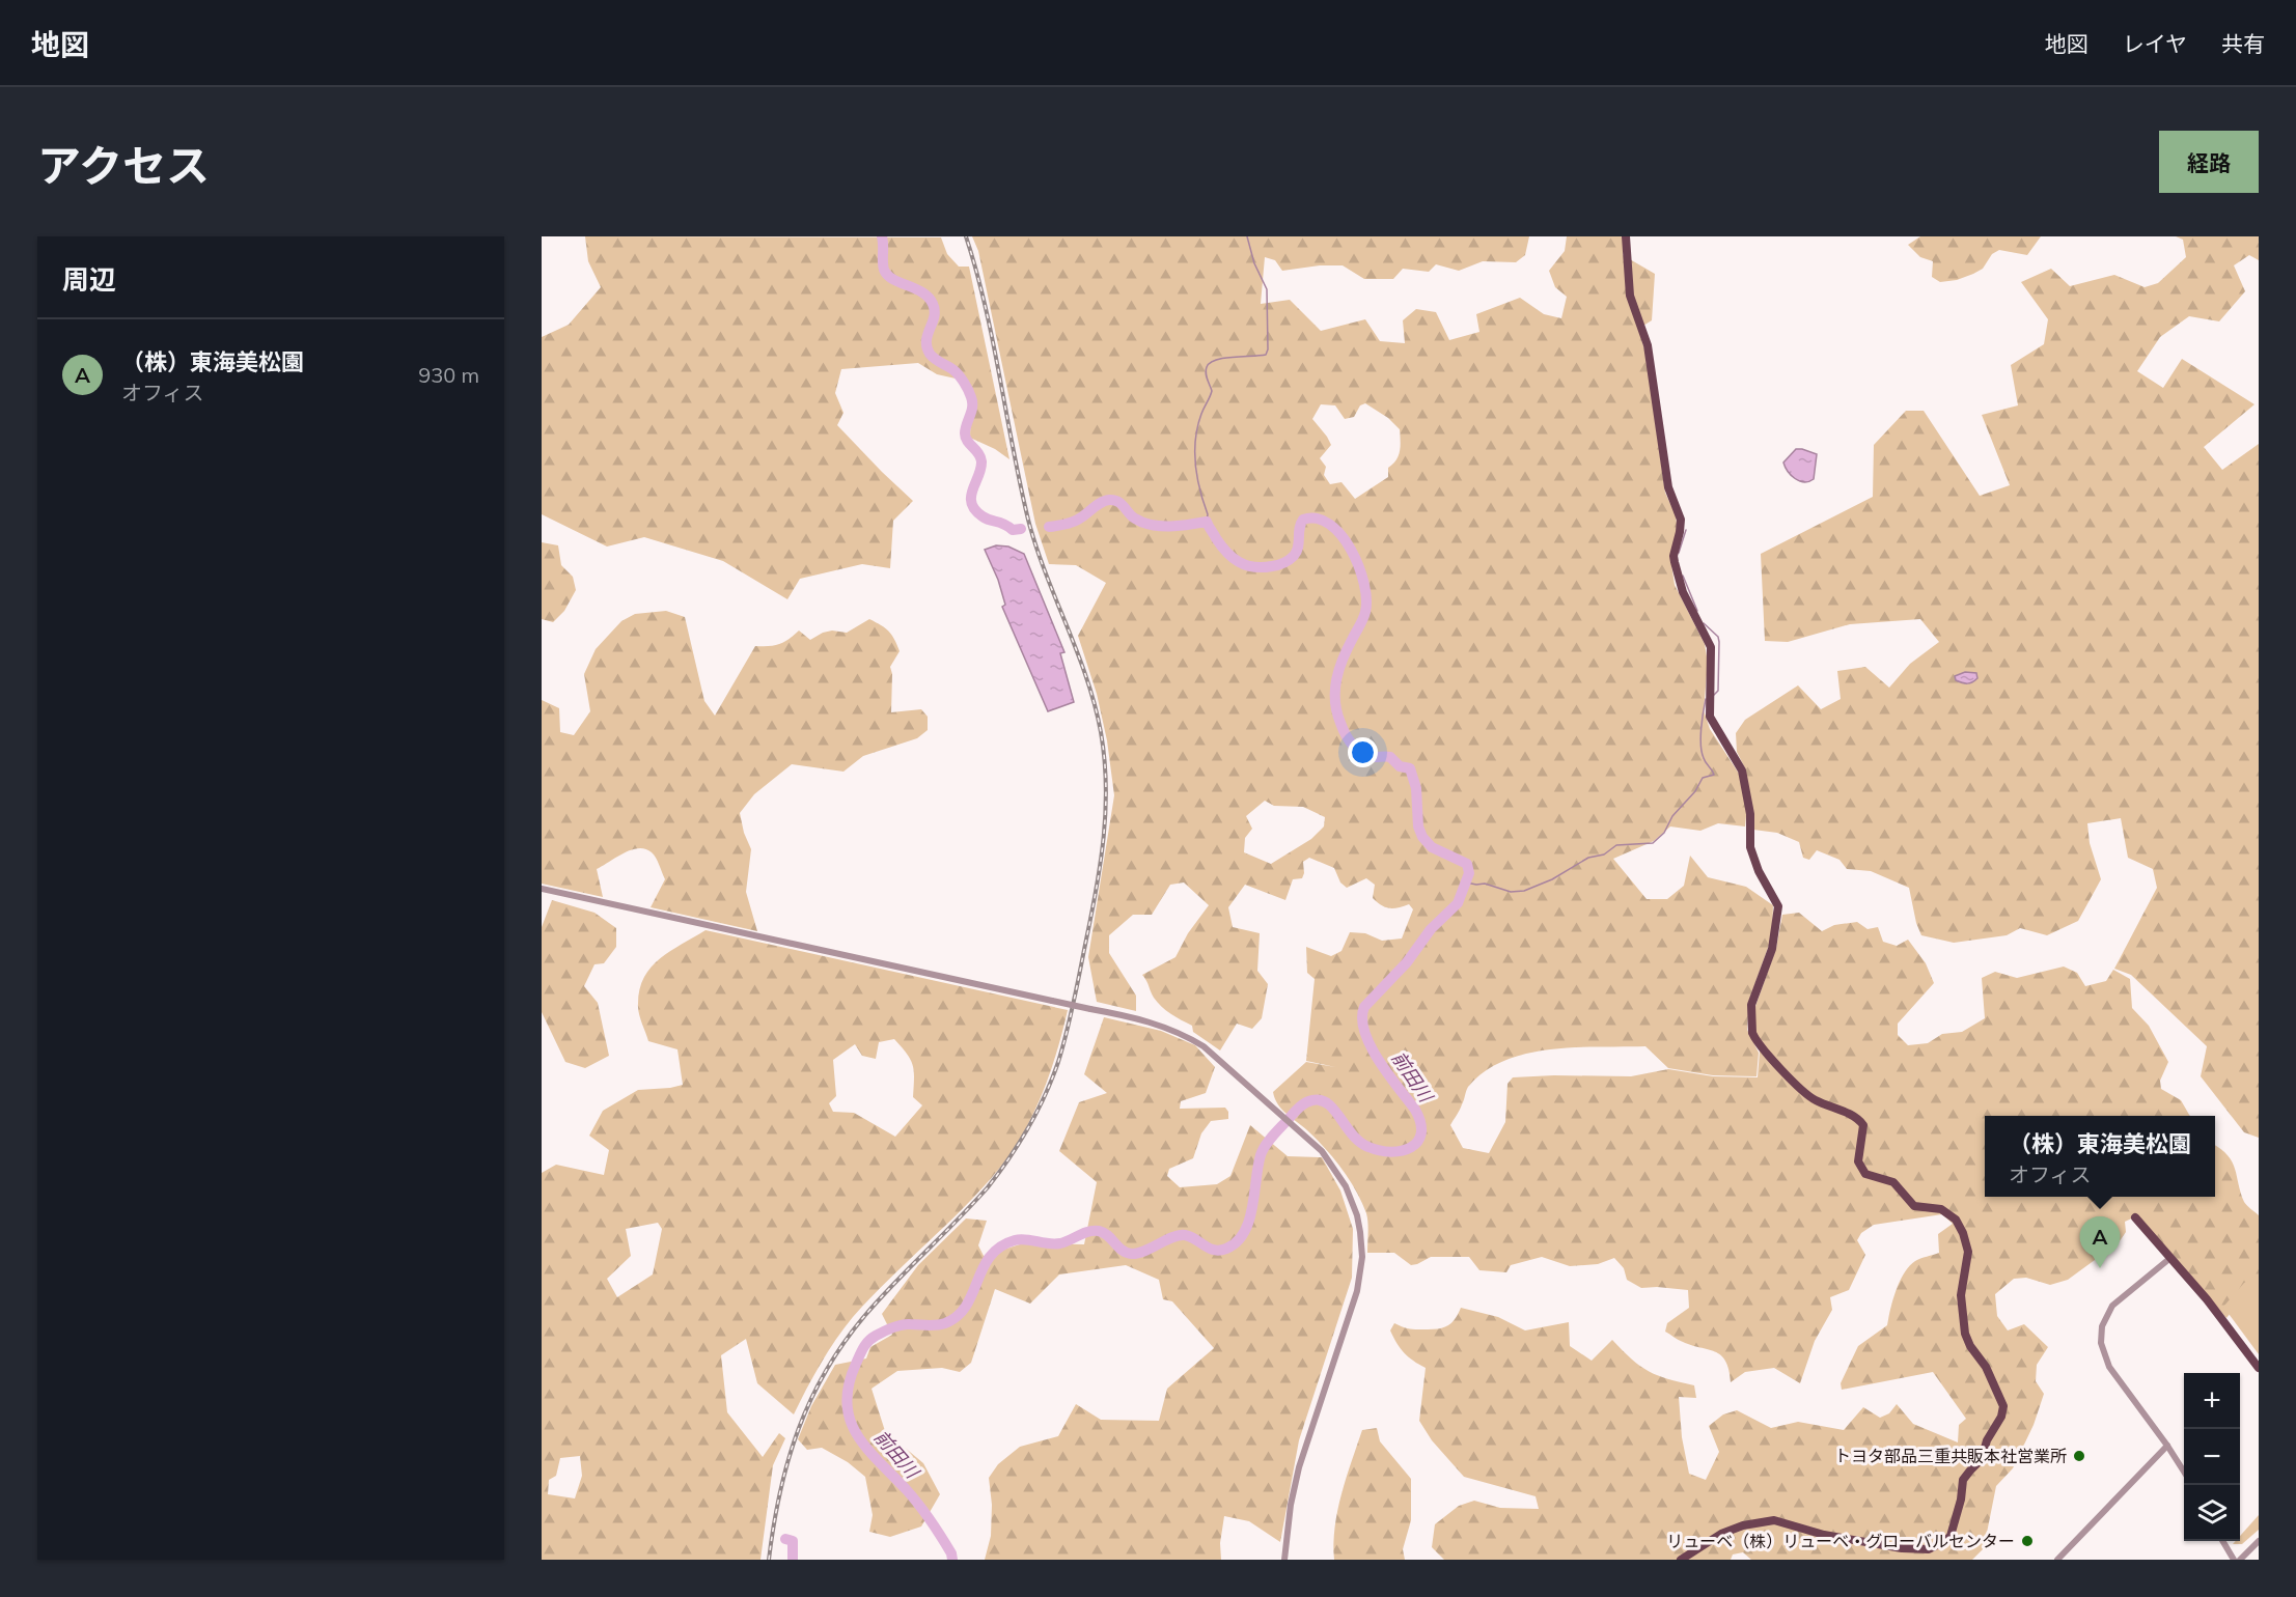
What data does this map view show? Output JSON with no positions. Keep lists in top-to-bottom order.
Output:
{
  "water": ["前田川"],
  "places": ["トヨタ部品三重共販本社営業所", "リューベ（株）リューベ・グローバルセンター"],
  "page": {
    "header": "地図",
    "nav": ["地図", "レイヤ", "共有"],
    "title": "アクセス",
    "buttons": "経路",
    "heading": "周辺",
    "list": [
      {
        "mark": "A",
        "name": "（株）東海美松園",
        "note": "オフィス",
        "value": "930 m"
      }
    ],
    "popup": ["（株）東海美松園", "オフィス"],
    "pins": "A",
    "map_buttons": ["+", "−"]
  }
}
